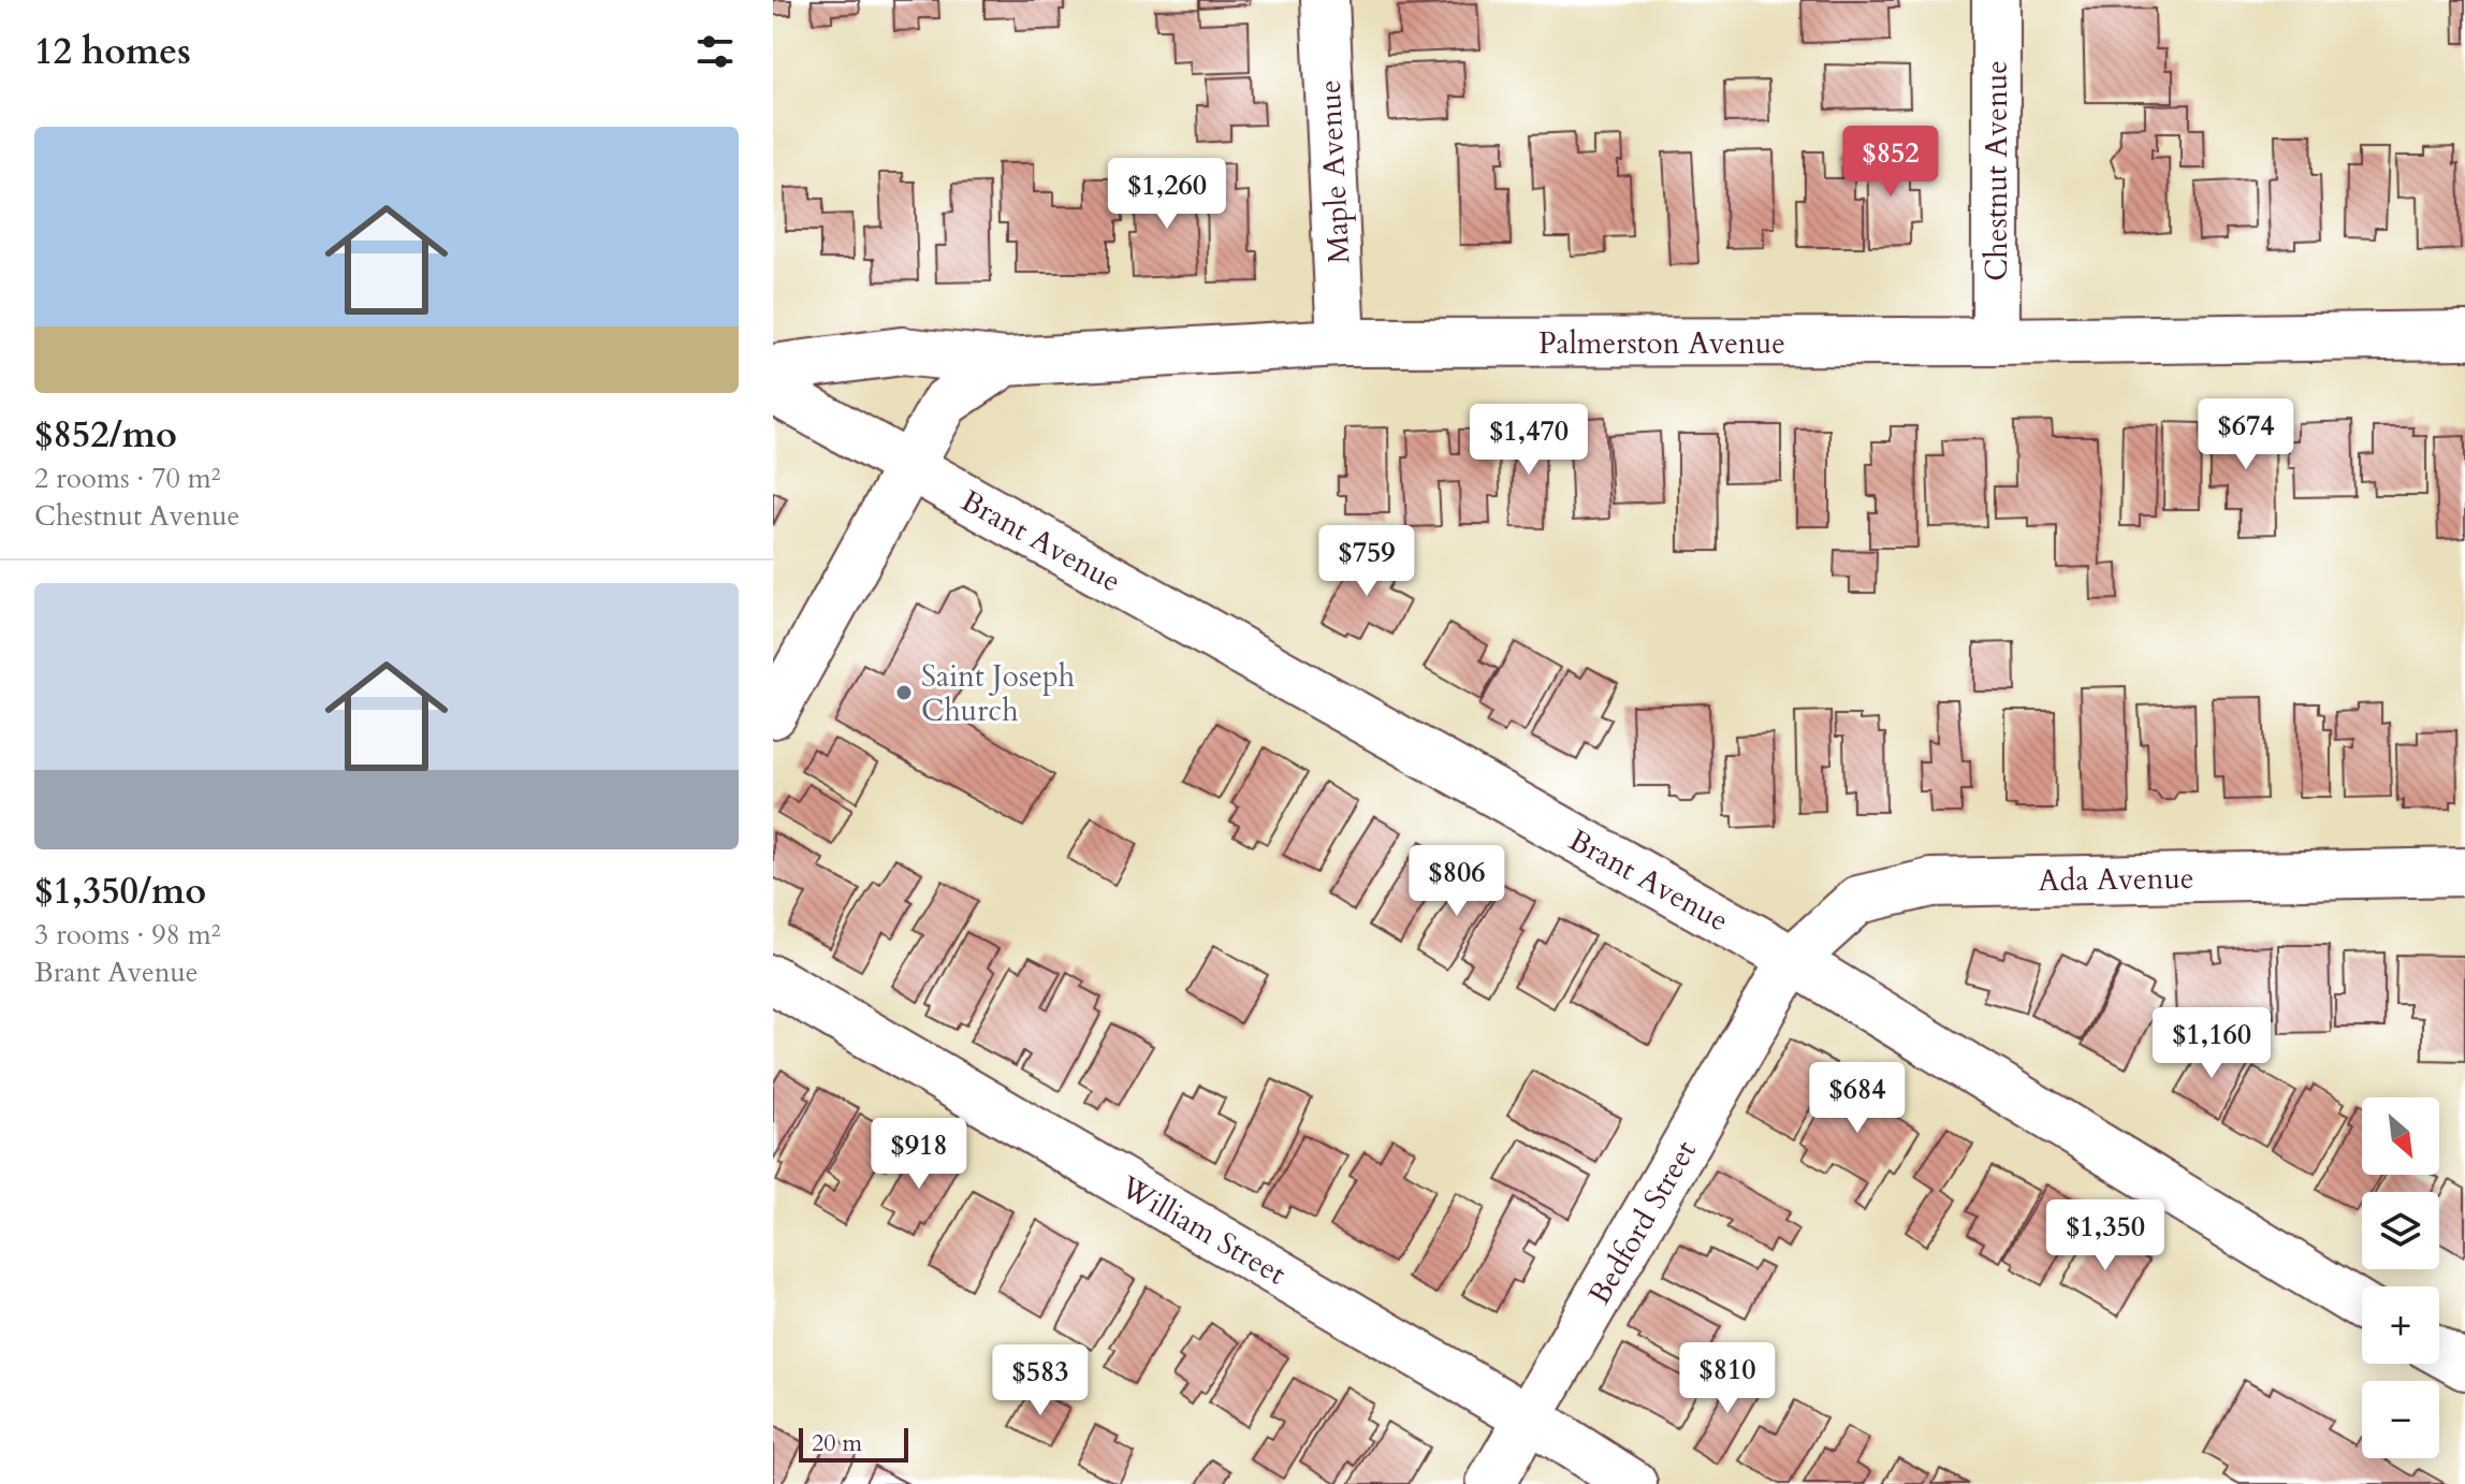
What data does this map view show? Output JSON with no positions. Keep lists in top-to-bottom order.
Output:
{
  "streets": {
    "street": [
      "Chestnut Avenue",
      "Maple Avenue",
      "Palmerston Avenue",
      "Brant Avenue",
      "Ada Avenue",
      "Bedford Street",
      "William Street"
    ]
  },
  "crossings": [
    ["Chestnut Avenue", "Palmerston Avenue"],
    ["Maple Avenue", "Palmerston Avenue"],
    ["Brant Avenue", "Ada Avenue"],
    ["Brant Avenue", "Bedford Street"],
    ["Ada Avenue", "Bedford Street"],
    ["Bedford Street", "William Street"]
  ],
  "places": ["Saint Joseph Church"],
  "scale_bar": "20 m",
  "north": "bottom right",
  "page": {
    "heading": "12 homes",
    "list": [
      {
        "name": "$852/mo",
        "note": "2 rooms · 70 m² · Chestnut Avenue"
      },
      {
        "name": "$1,350/mo",
        "note": "3 rooms · 98 m² · Brant Avenue"
      }
    ],
    "price": [
      "$852",
      "$1,260",
      "$674",
      "$1,470",
      "$759",
      "$806",
      "$1,160",
      "$684",
      "$918",
      "$1,350",
      "$810",
      "$583"
    ],
    "map_buttons": ["+", "−"],
    "scale": "20 m"
  }
}
